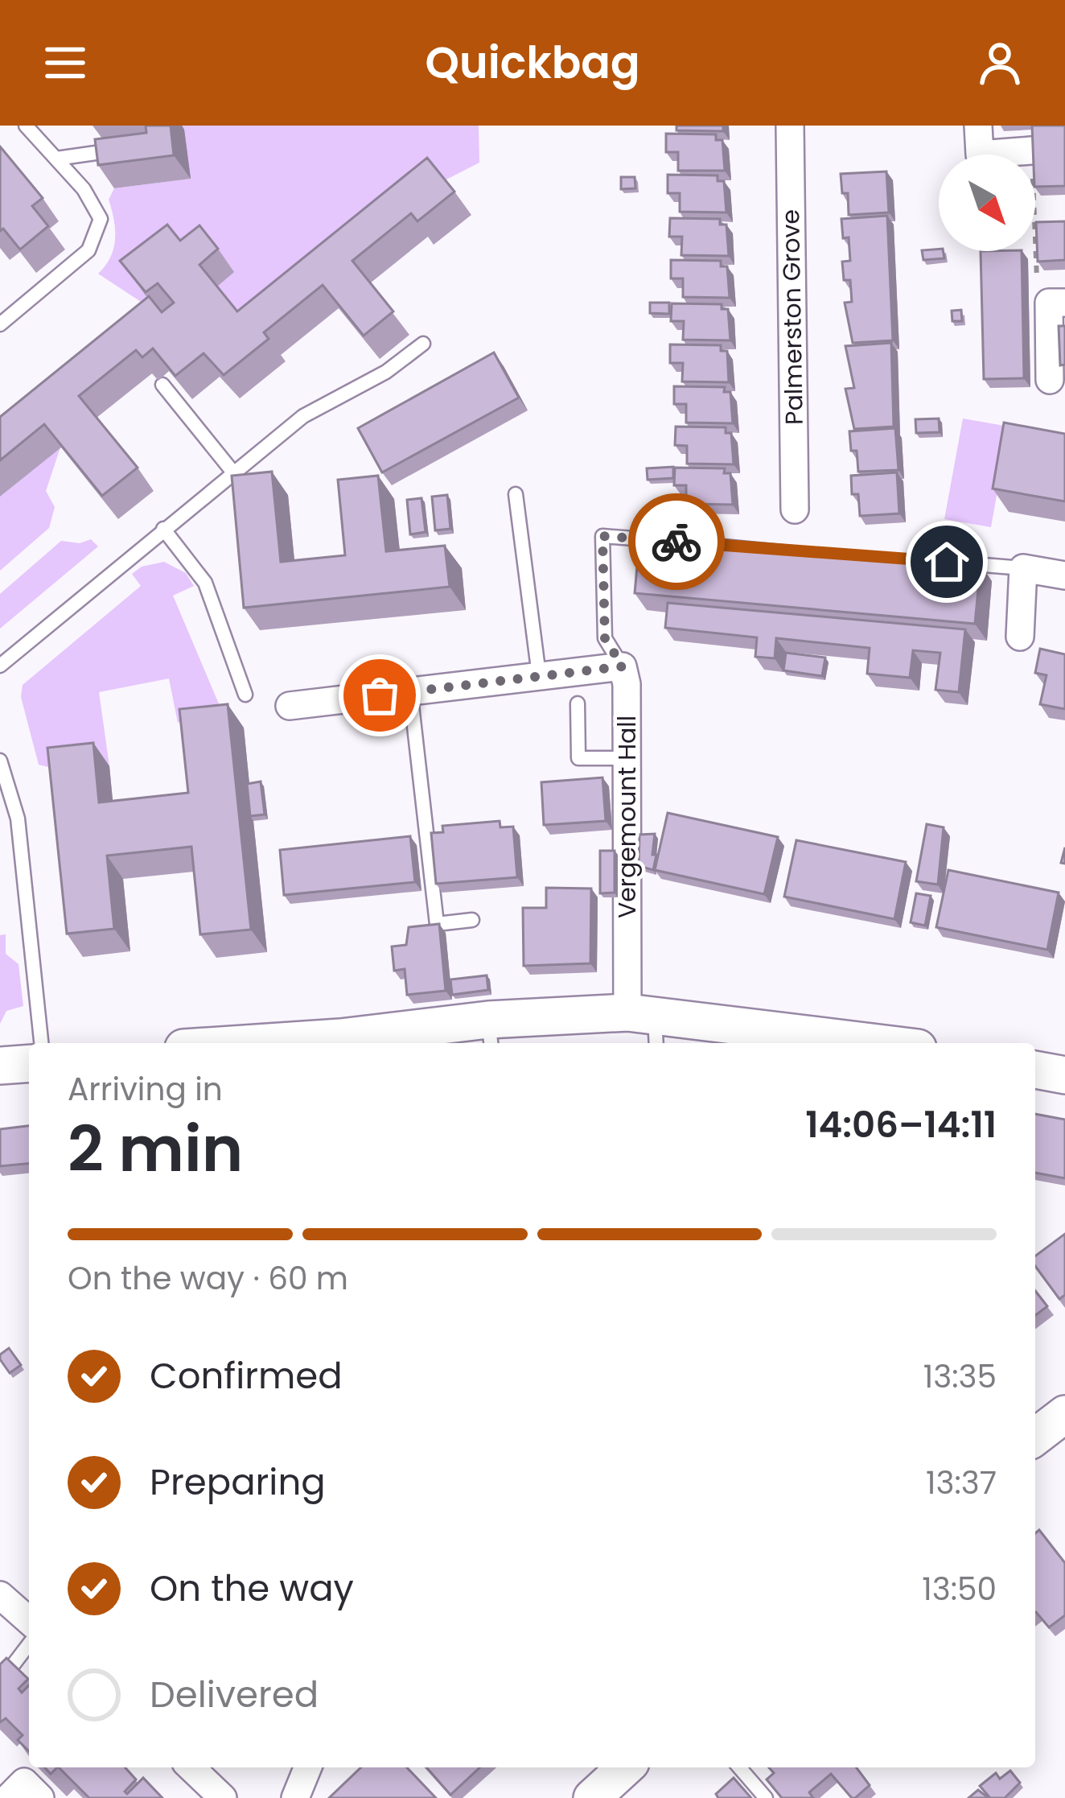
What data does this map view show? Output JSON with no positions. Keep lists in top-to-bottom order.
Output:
{
  "streets": {
    "street": ["Palmerston Grove", "Vergemount Hall"]
  },
  "north": "bottom right",
  "page": {
    "header": "Quickbag",
    "heading": ["2 min", "Arriving in", "14:06–14:11"],
    "bar": "On the way · 60 m",
    "list": [
      ["Confirmed", "13:35"],
      ["Preparing", "13:37"],
      ["On the way", "13:50"],
      "Delivered"
    ]
  }
}
